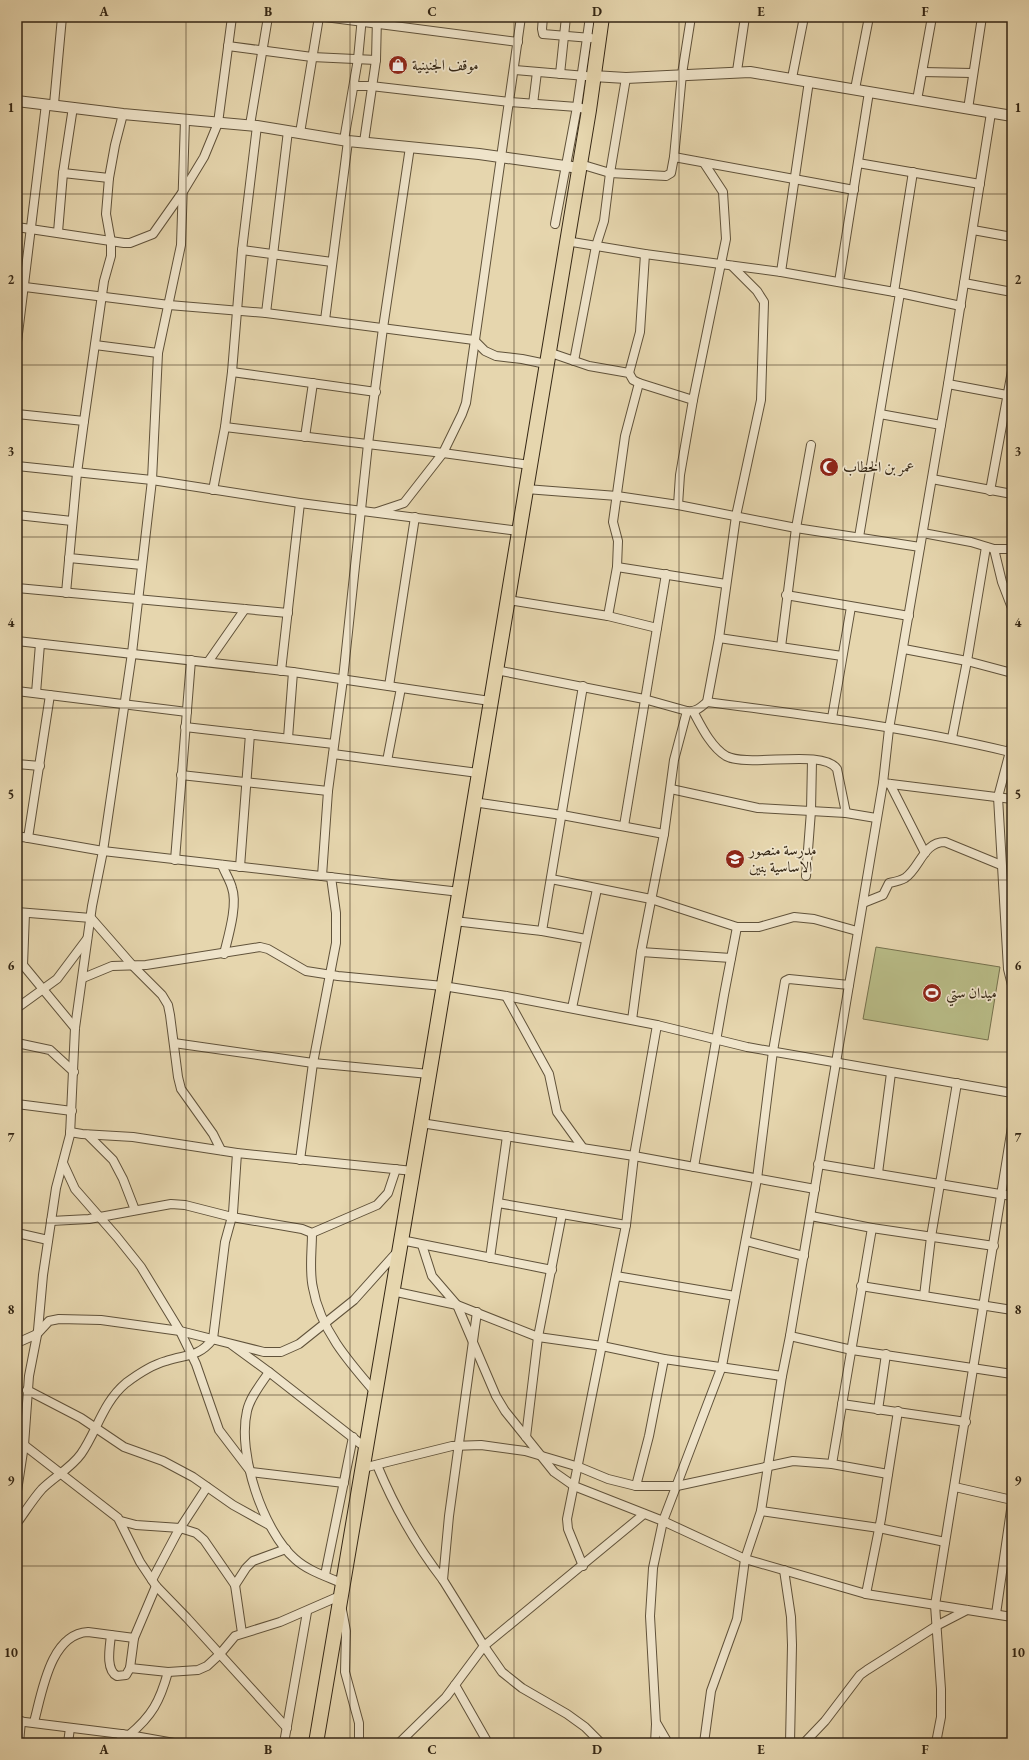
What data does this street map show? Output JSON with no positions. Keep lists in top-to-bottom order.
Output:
{
  "places": {
    "shop": ["موقف الجنينية"],
    "mosque": ["عمر بن الخطاب"],
    "school or university": ["مدرسة منصور الاساسية بنين"],
    "sports": ["ميدان ستي"]
  },
  "grid": {
    "columns": [
      "A",
      "B",
      "C",
      "D",
      "E",
      "F"
    ],
    "rows": [
      "1",
      "2",
      "3",
      "4",
      "5",
      "6",
      "7",
      "8",
      "9",
      "10"
    ]
  }
}
